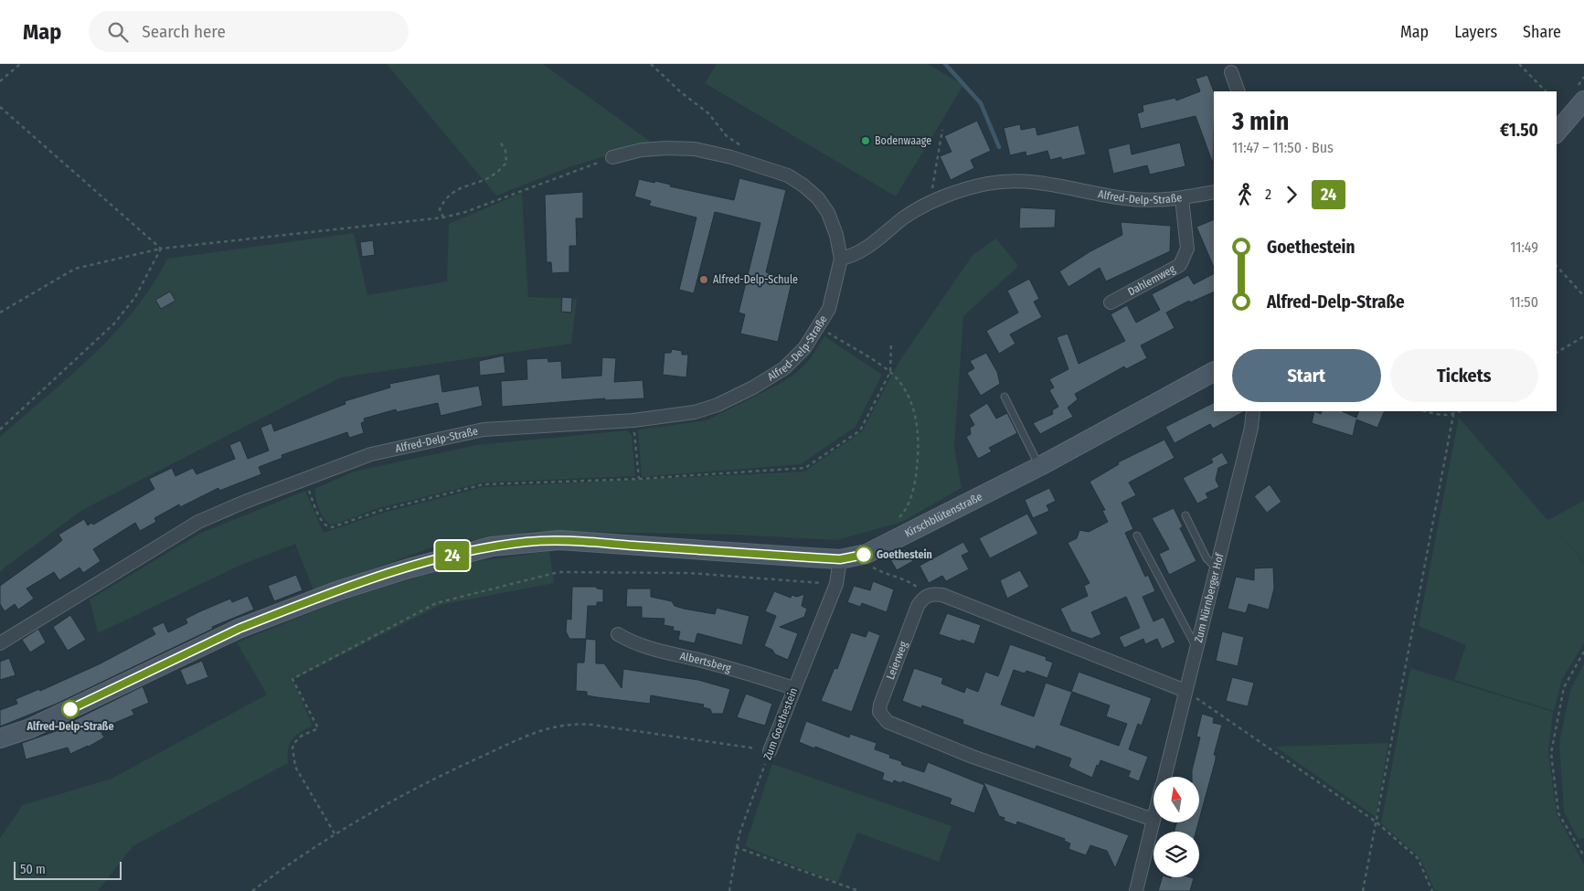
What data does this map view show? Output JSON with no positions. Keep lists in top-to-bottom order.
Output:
{
  "streets": {
    "main road": ["Kirschblütenstraße"],
    "street": [
      "Alfred-Delp-Straße",
      "Dahlemweg",
      "Zum Nürnberger Hof",
      "Leierweg",
      "Albertsberg",
      "Zum Goethestein"
    ]
  },
  "crossings": [
    ["Alfred-Delp-Straße", "Dahlemweg"],
    ["Kirschblütenstraße", "Zum Goethestein"],
    ["Zum Nürnberger Hof", "Leierweg"],
    ["Albertsberg", "Zum Goethestein"]
  ],
  "places": [
    "Bodenwaage",
    "Alfred-Delp-Schule",
    "Goethestein",
    "Alfred-Delp-Straße"
  ],
  "lines": ["bus line 24"],
  "scale_bar": "50 m",
  "north": "top",
  "page": {
    "header": "Map",
    "search": "Search here",
    "nav": ["Map", "Layers", "Share"],
    "on_map": "24",
    "heading": ["3 min", "11:47 – 11:50 · Bus", "€1.50"],
    "legs": ["2", "24"],
    "list": [
      {
        "name": "Goethestein",
        "value": "11:49"
      },
      {
        "name": "Alfred-Delp-Straße",
        "value": "11:50"
      }
    ],
    "buttons": ["Start", "Tickets"],
    "scale": "50 m"
  }
}
